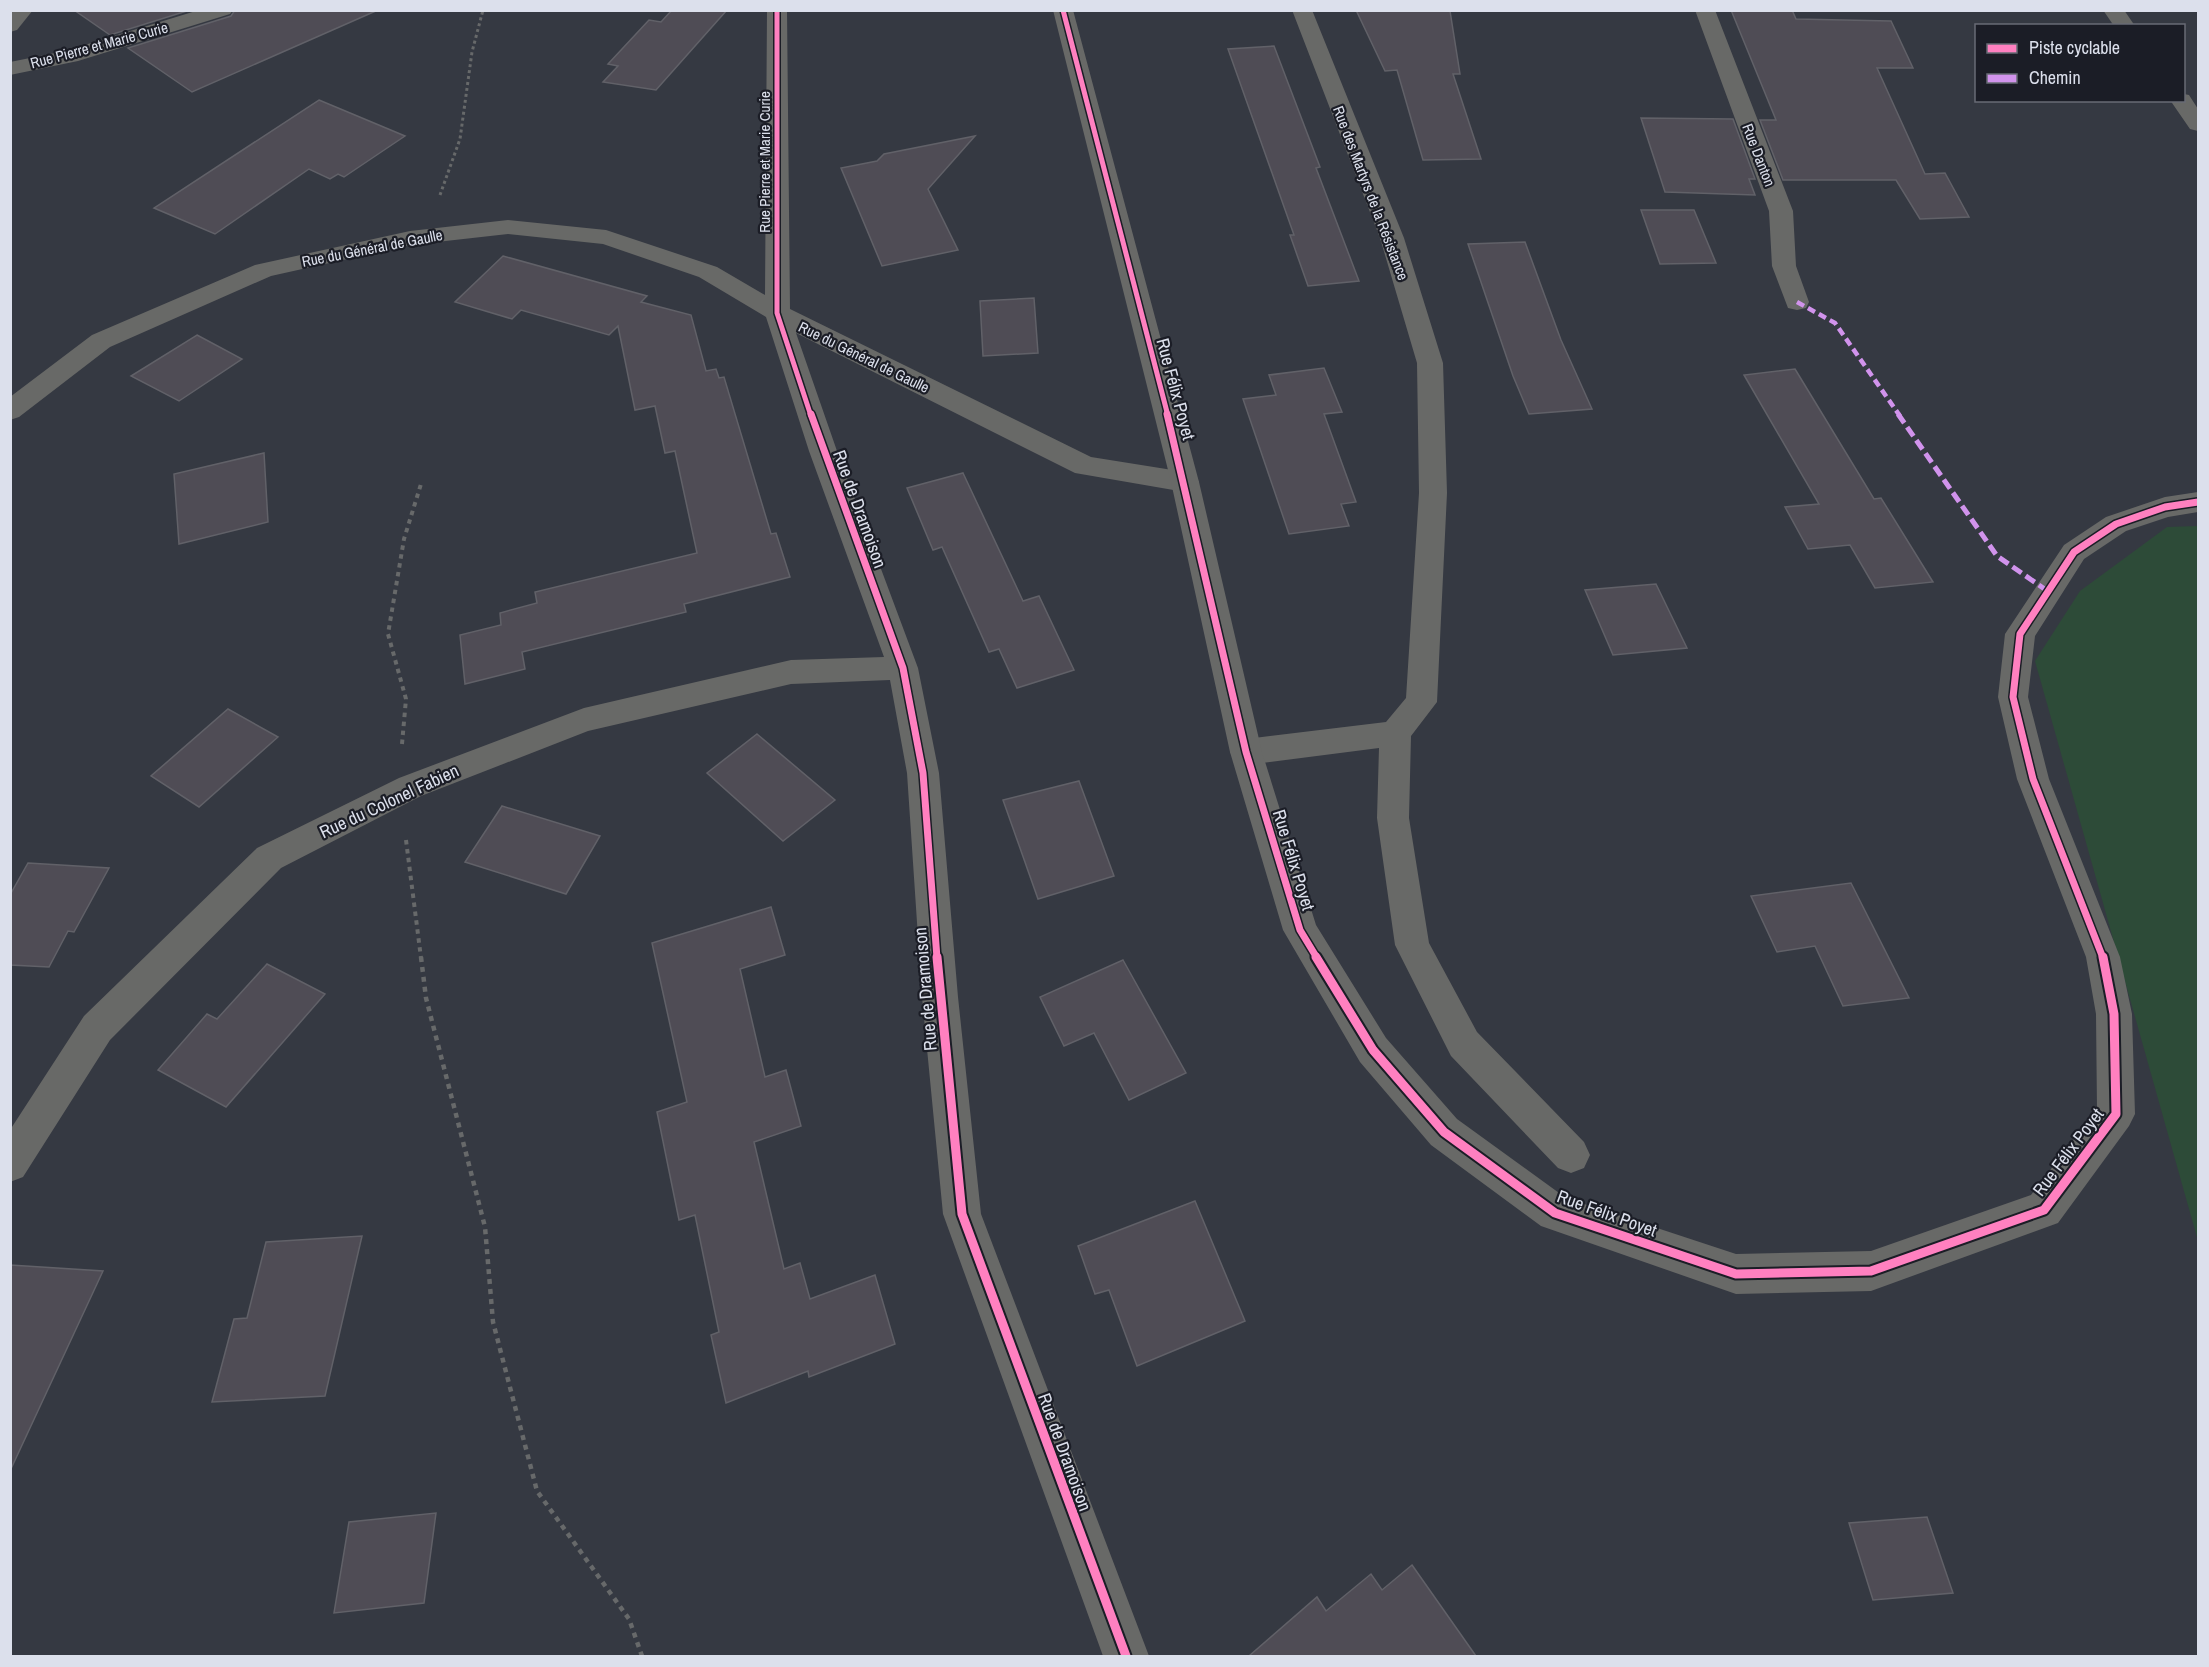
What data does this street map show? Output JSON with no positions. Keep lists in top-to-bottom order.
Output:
{
  "streets": {
    "street": [
      "Rue Pierre et Marie Curie",
      "Rue Danton",
      "Rue des Martyrs de la Résistance",
      "Rue du Général de Gaulle",
      "Rue Félix Poyet",
      "Rue de Dramoison",
      "Rue du Colonel Fabien"
    ]
  },
  "crossings": [
    ["Rue Pierre et Marie Curie", "Rue du Général de Gaulle"],
    ["Rue Pierre et Marie Curie", "Rue de Dramoison"],
    ["Rue du Général de Gaulle", "Rue Félix Poyet"],
    ["Rue du Général de Gaulle", "Rue de Dramoison"],
    ["Rue de Dramoison", "Rue du Colonel Fabien"]
  ],
  "legend": ["Piste cyclable", "Chemin"]
}
